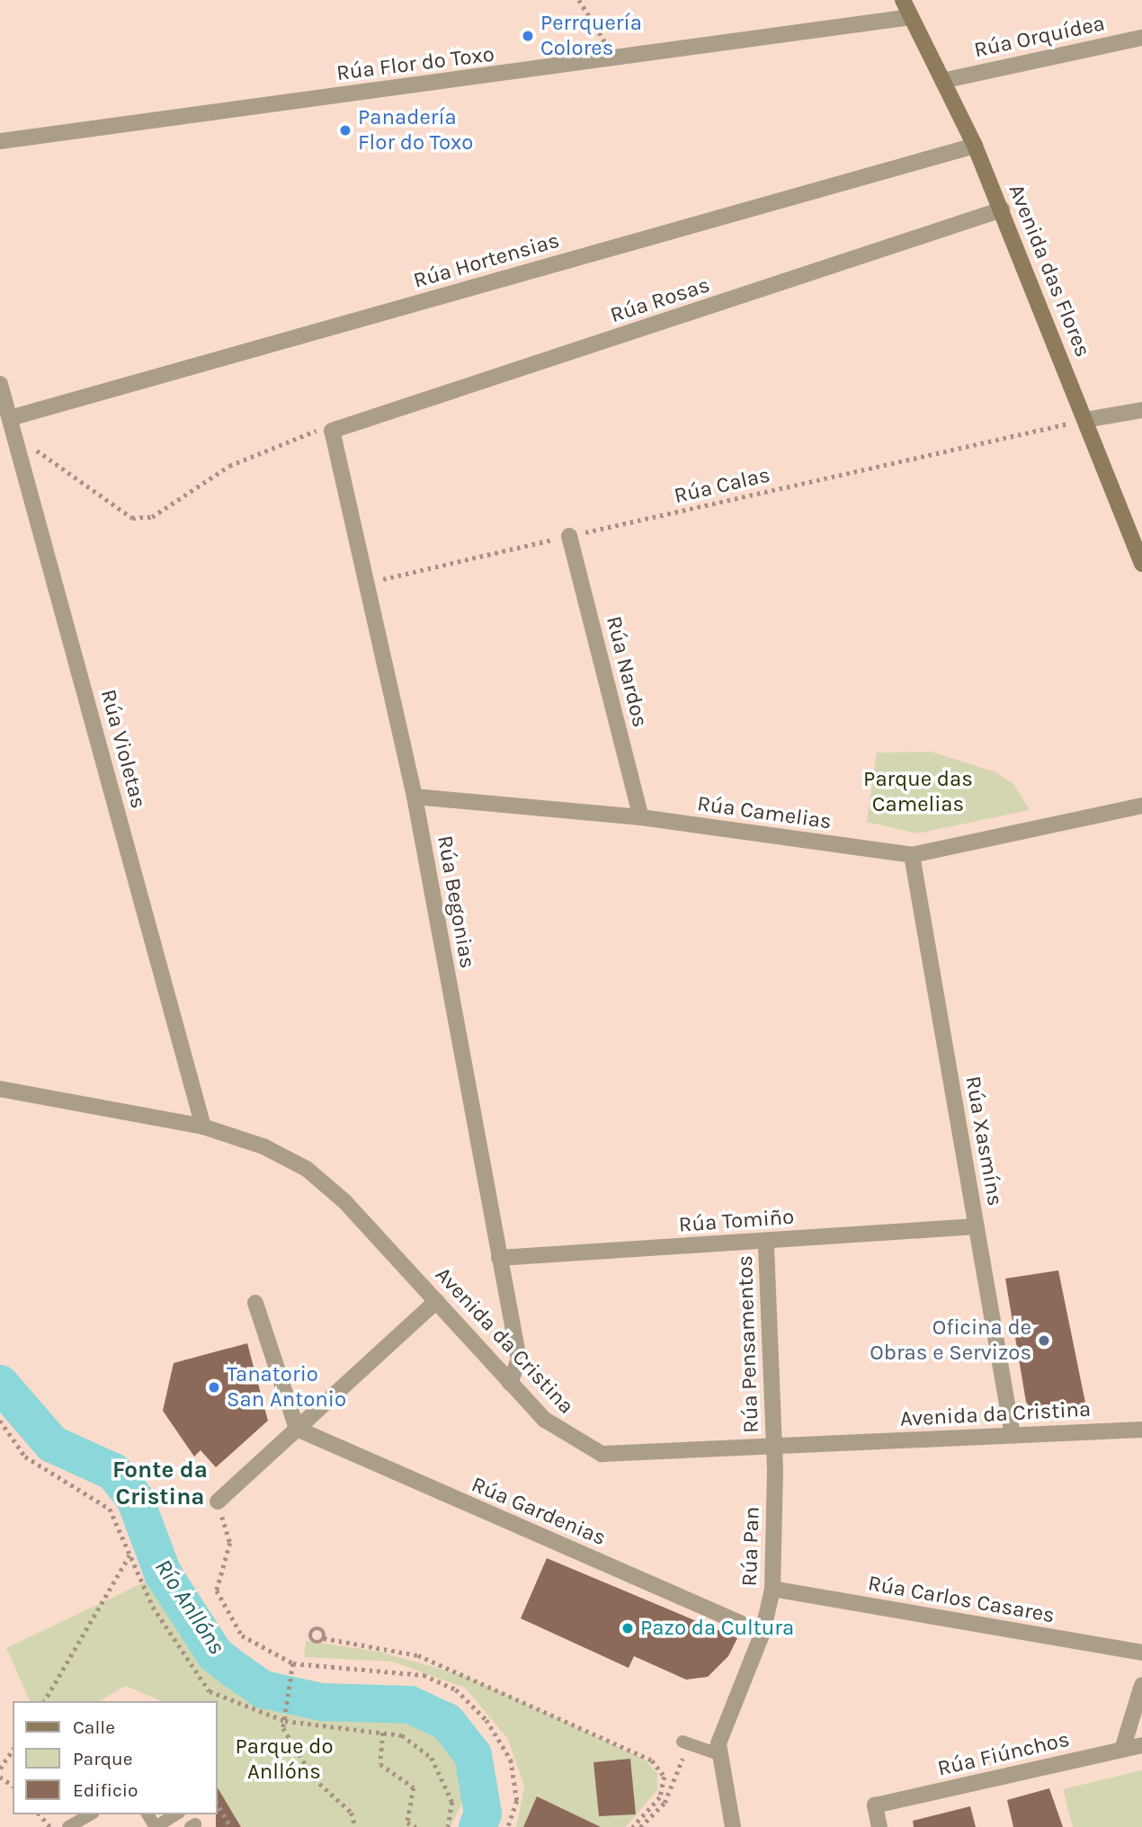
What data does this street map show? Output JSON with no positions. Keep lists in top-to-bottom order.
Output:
{
  "streets": {
    "street": [
      "Rúa Orquídea",
      "Rúa Flor do Toxo",
      "Rúa Hortensias",
      "Avenida das Flores",
      "Rúa Rosas",
      "Rúa Nardos",
      "Rúa Violetas",
      "Rúa Camelias",
      "Rúa Begonias",
      "Rúa Xasmíns",
      "Rúa Tomiño",
      "Avenida da Cristina",
      "Rúa Pensamentos",
      "Rúa Gardenias",
      "Rúa Pan",
      "Rúa Carlos Casares",
      "Rúa Fiúnchos"
    ],
    "path": ["Rúa Calas"]
  },
  "crossings": [
    ["Rúa Orquídea", "Avenida das Flores"],
    ["Rúa Flor do Toxo", "Avenida das Flores"],
    ["Rúa Hortensias", "Avenida das Flores"],
    ["Rúa Hortensias", "Rúa Violetas"],
    ["Avenida das Flores", "Rúa Rosas"],
    ["Avenida das Flores", "Rúa Calas"],
    ["Rúa Rosas", "Rúa Begonias"],
    ["Rúa Calas", "Rúa Nardos"],
    ["Rúa Calas", "Rúa Begonias"],
    ["Rúa Nardos", "Rúa Camelias"],
    ["Rúa Violetas", "Avenida da Cristina"],
    ["Rúa Camelias", "Rúa Begonias"],
    ["Rúa Camelias", "Rúa Xasmíns"],
    ["Rúa Begonias", "Rúa Tomiño"],
    ["Rúa Begonias", "Avenida da Cristina"],
    ["Rúa Xasmíns", "Rúa Tomiño"],
    ["Rúa Xasmíns", "Avenida da Cristina"],
    ["Rúa Tomiño", "Rúa Pensamentos"],
    ["Avenida da Cristina", "Rúa Pensamentos"],
    ["Avenida da Cristina", "Rúa Pan"],
    ["Rúa Pensamentos", "Rúa Pan"],
    ["Rúa Gardenias", "Rúa Pan"],
    ["Rúa Pan", "Rúa Carlos Casares"]
  ],
  "districts": ["Fonte da Cristina"],
  "water": ["Río Anllóns"],
  "parks": ["Parque das Camelias", "Parque do Anllóns"],
  "places": [
    "Perrquería Colores",
    "Panadería Flor do Toxo",
    "Oficina de Obras e Servizos",
    "Tanatorio San Antonio",
    "Pazo da Cultura"
  ],
  "legend": ["Calle", "Parque", "Edificio"]
}
